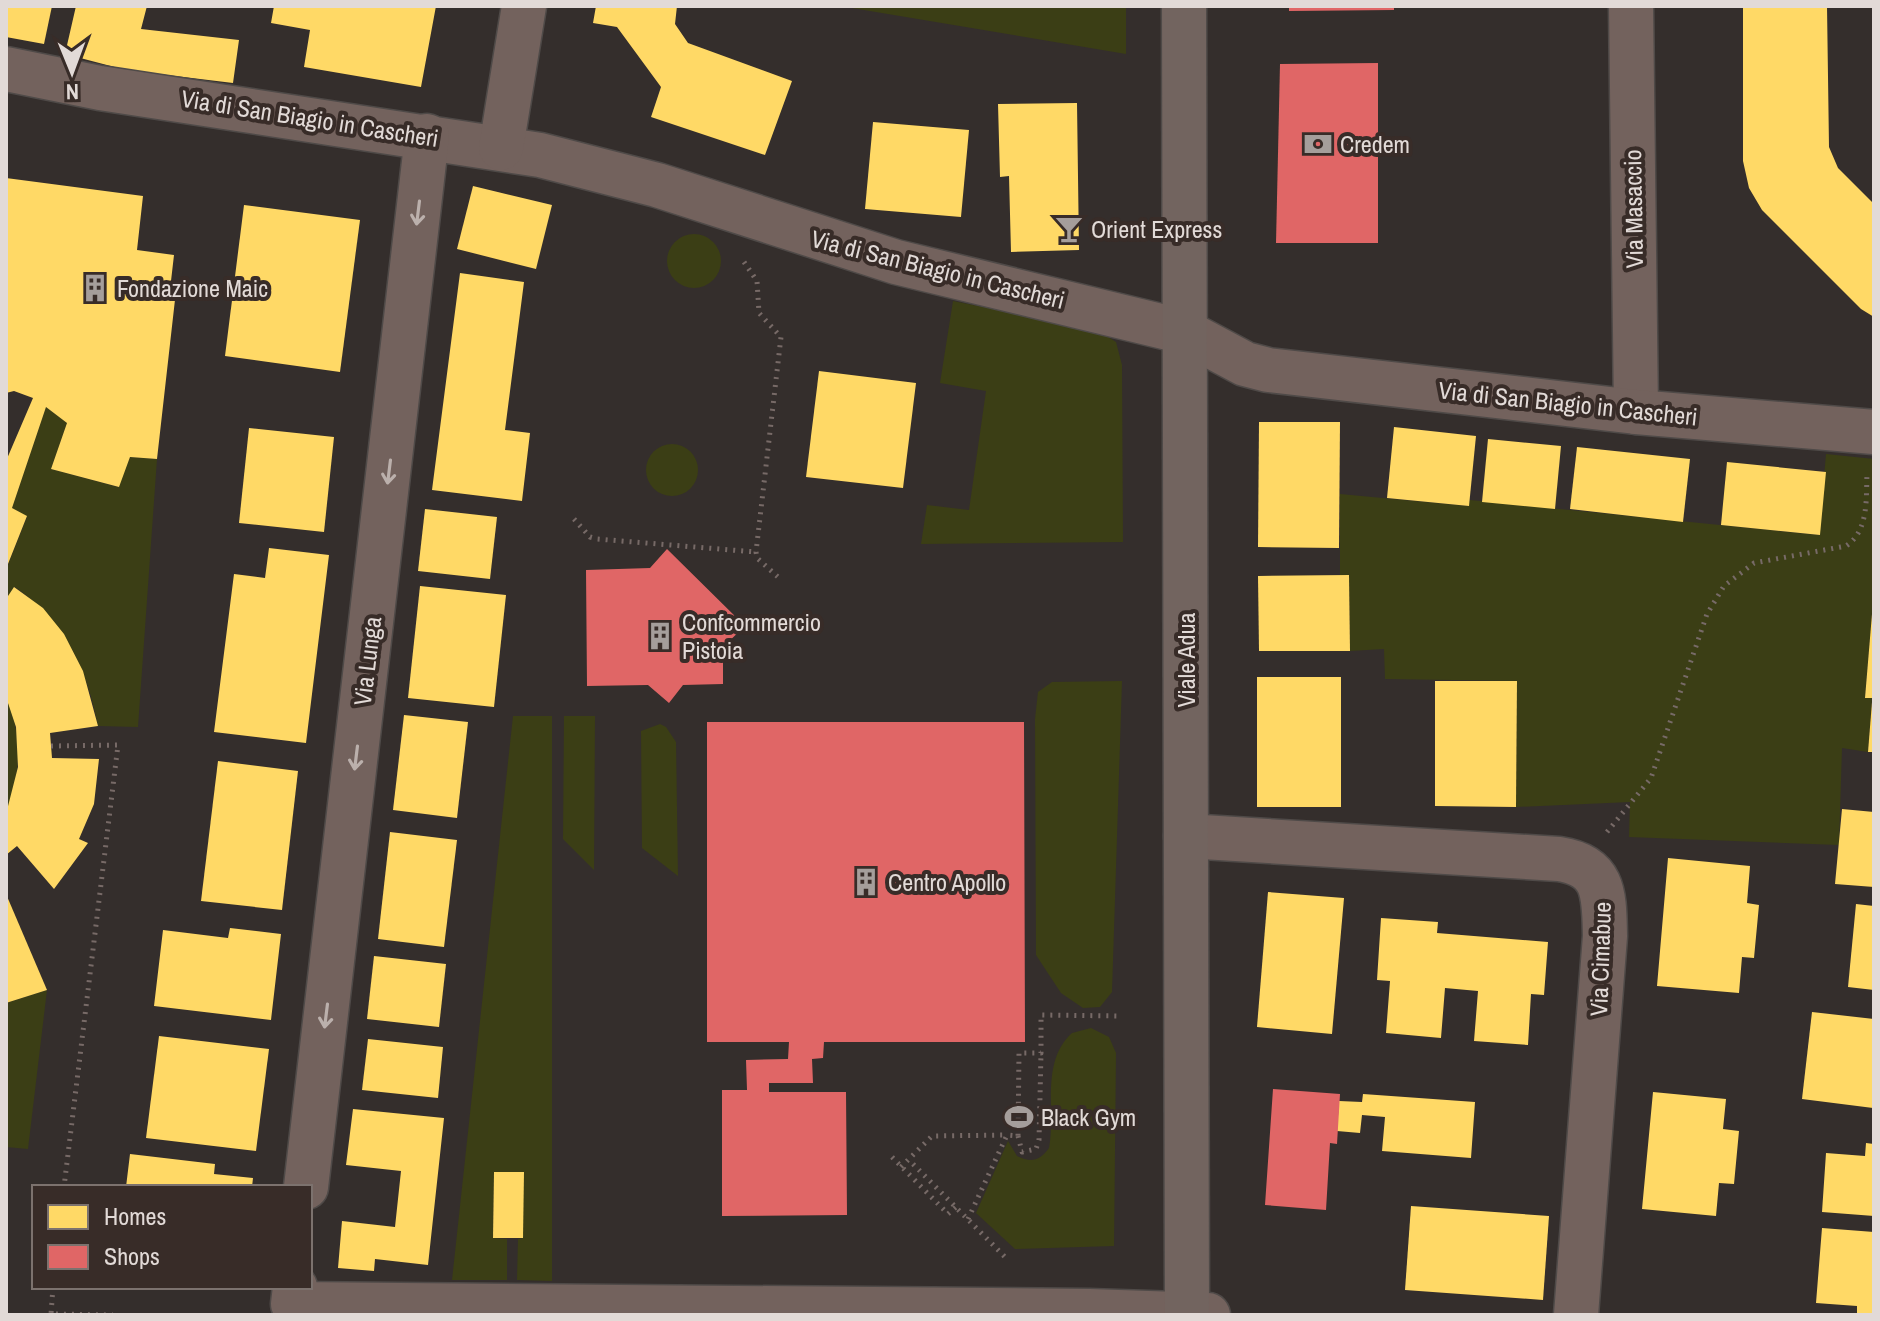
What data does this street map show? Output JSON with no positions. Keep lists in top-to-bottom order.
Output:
{
  "streets": {
    "main road": ["Viale Adua"],
    "street": [
      "Via di San Biagio in Cascheri",
      "Via Masaccio",
      "Via Lunga",
      "Via Cimabue"
    ]
  },
  "crossings": [
    ["Via di San Biagio in Cascheri", "Via Masaccio"],
    ["Via di San Biagio in Cascheri", "Viale Adua"],
    ["Via di San Biagio in Cascheri", "Via Lunga"]
  ],
  "one_way": ["Via Lunga"],
  "places": {
    "bank": ["Credem"],
    "bar": ["Orient Express"],
    "building": ["Fondazione Maic", "Confcommercio Pistoia", "Centro Apollo"],
    "sports": ["Black Gym"]
  },
  "legend": ["Homes", "Shops"],
  "north": "bottom"
}
